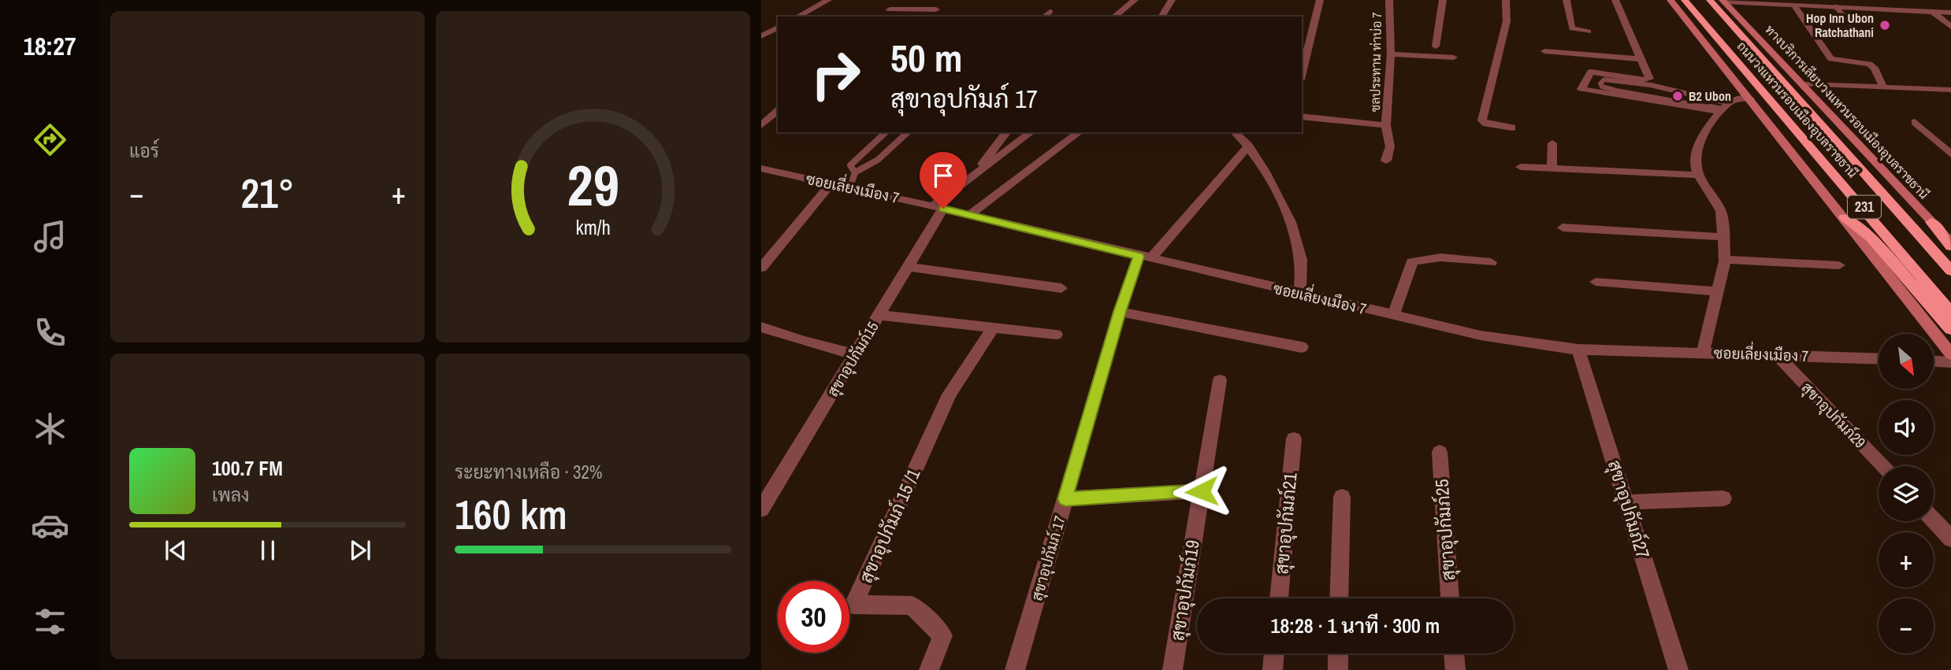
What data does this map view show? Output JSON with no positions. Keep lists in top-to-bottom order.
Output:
{
  "streets": {
    "highway": ["ถนนวงแหวนรอบเมืองอุบลราชธานี", "231"],
    "main road": ["ทางบริการเลียบวงแหวนรอบเมืองอุบลราชธานี"],
    "street": [
      "ชลประทาน ท่าบ่อ 7",
      "ซอยเลี่ยงเมือง 7",
      "สุขาอุปกัมภ์15",
      "สุขาอุปกัมภ์29",
      "สุขาอุปกัมภ์27",
      "สุขาอุปกัมภ์21",
      "สุขาอุปกัมภ์ 15 /1",
      "สุขาอุปกัมภ์25",
      "สุขาอุปกัมภ์ 17",
      "สุขาอุปกัมภ์19"
    ]
  },
  "crossings": [
    ["ซอยเลี่ยงเมือง 7", "สุขาอุปกัมภ์15"],
    ["ซอยเลี่ยงเมือง 7", "สุขาอุปกัมภ์29"],
    ["ซอยเลี่ยงเมือง 7", "สุขาอุปกัมภ์27"],
    ["ซอยเลี่ยงเมือง 7", "สุขาอุปกัมภ์ 17"]
  ],
  "places": ["Hop Inn Ubon Ratchathani", "B2 Ubon"],
  "north": "bottom right",
  "page": {
    "tabs": "18:27",
    "tile": [
      "แอร์",
      ["ระยะทางเหลือ · 32%", "160 km"]
    ],
    "turn": ["50 m", "สุขาอุปกัมภ์ 17"],
    "heat": ["−", "21°", "+"],
    "map_buttons": ["+", "−"],
    "song": ["100.7 FM", "เพลง"],
    "limit": "30",
    "trip": "18:28 · 1 นาที · 300 m",
    "gauge": ["29", "km/h"]
  }
}
